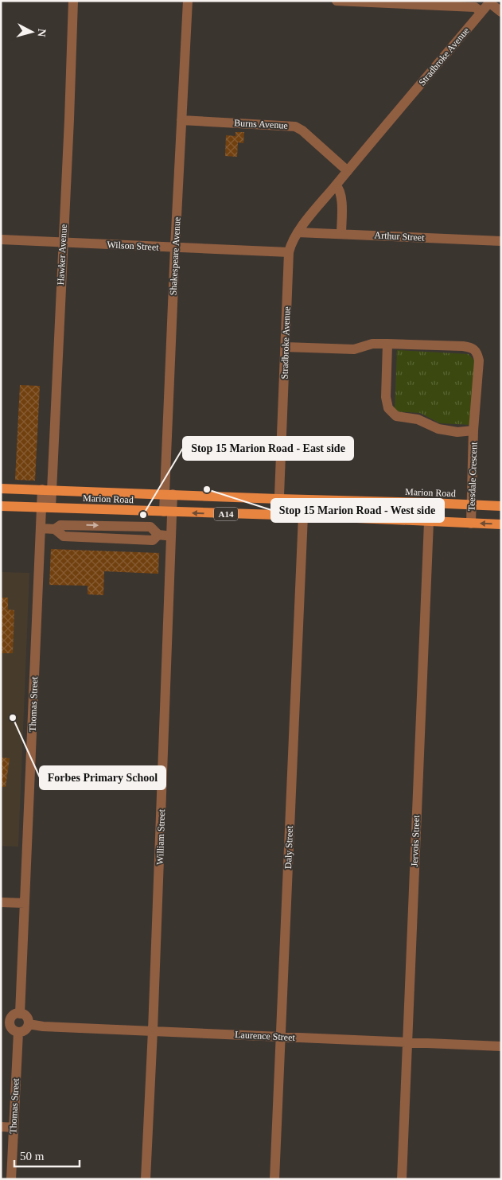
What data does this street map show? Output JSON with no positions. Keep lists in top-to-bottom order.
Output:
{
  "streets": {
    "main road": ["Marion Road", "A14"],
    "street": [
      "Stradbroke Avenue",
      "Burns Avenue",
      "Arthur Street",
      "Wilson Street",
      "Hawker Avenue",
      "Shakespeare Avenue",
      "Teesdale Crescent",
      "Thomas Street",
      "William Street",
      "Jervois Street",
      "Daly Street",
      "Laurence Street"
    ]
  },
  "crossings": [
    ["Stradbroke Avenue", "Burns Avenue"],
    ["Stradbroke Avenue", "Arthur Street"],
    ["Stradbroke Avenue", "Wilson Street"],
    ["Stradbroke Avenue", "Teesdale Crescent"],
    ["Stradbroke Avenue", "Marion Road"],
    ["Burns Avenue", "Shakespeare Avenue"],
    ["Wilson Street", "Hawker Avenue"],
    ["Wilson Street", "Shakespeare Avenue"],
    ["Hawker Avenue", "Marion Road"],
    ["Hawker Avenue", "Thomas Street"],
    ["Shakespeare Avenue", "Marion Road"],
    ["Shakespeare Avenue", "William Street"],
    ["Teesdale Crescent", "Marion Road"],
    ["Marion Road", "Thomas Street"],
    ["Marion Road", "William Street"],
    ["Marion Road", "Jervois Street"],
    ["Marion Road", "Daly Street"],
    ["Thomas Street", "Laurence Street"],
    ["William Street", "Laurence Street"],
    ["Jervois Street", "Laurence Street"],
    ["Daly Street", "Laurence Street"]
  ],
  "places": ["Stop 15 Marion Road - West side", "Stop 15 Marion Road - East side", "Forbes Primary School"],
  "scale_bar": "50 m",
  "north": "right"
}
